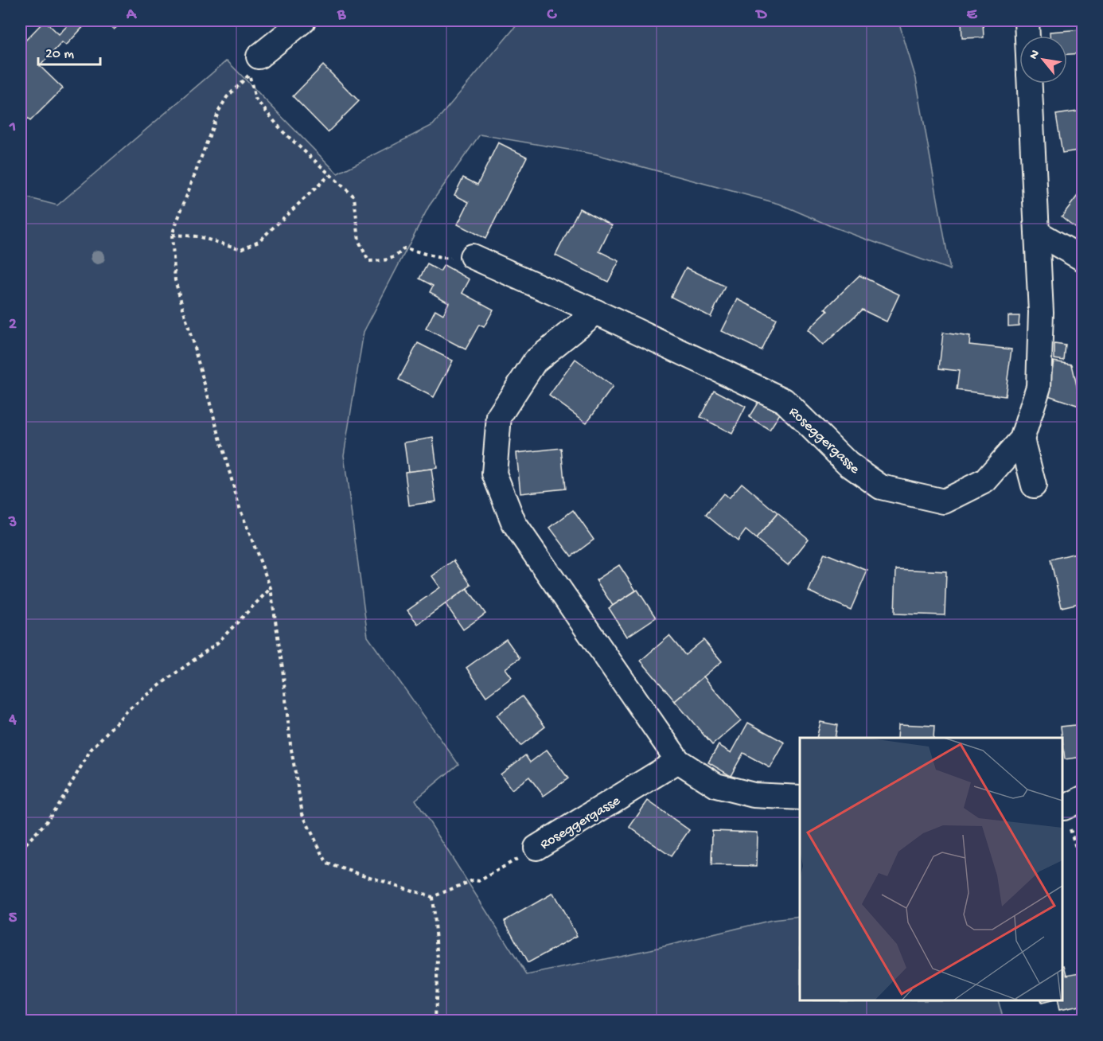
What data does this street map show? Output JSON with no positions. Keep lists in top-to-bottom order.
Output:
{
  "streets": {
    "street": ["Roseggergasse"]
  },
  "scale_bar": "20 m",
  "north": "top left",
  "grid": {
    "columns": [
      "A",
      "B",
      "C",
      "D",
      "E"
    ],
    "rows": [
      "1",
      "2",
      "3",
      "4",
      "5"
    ]
  }
}
